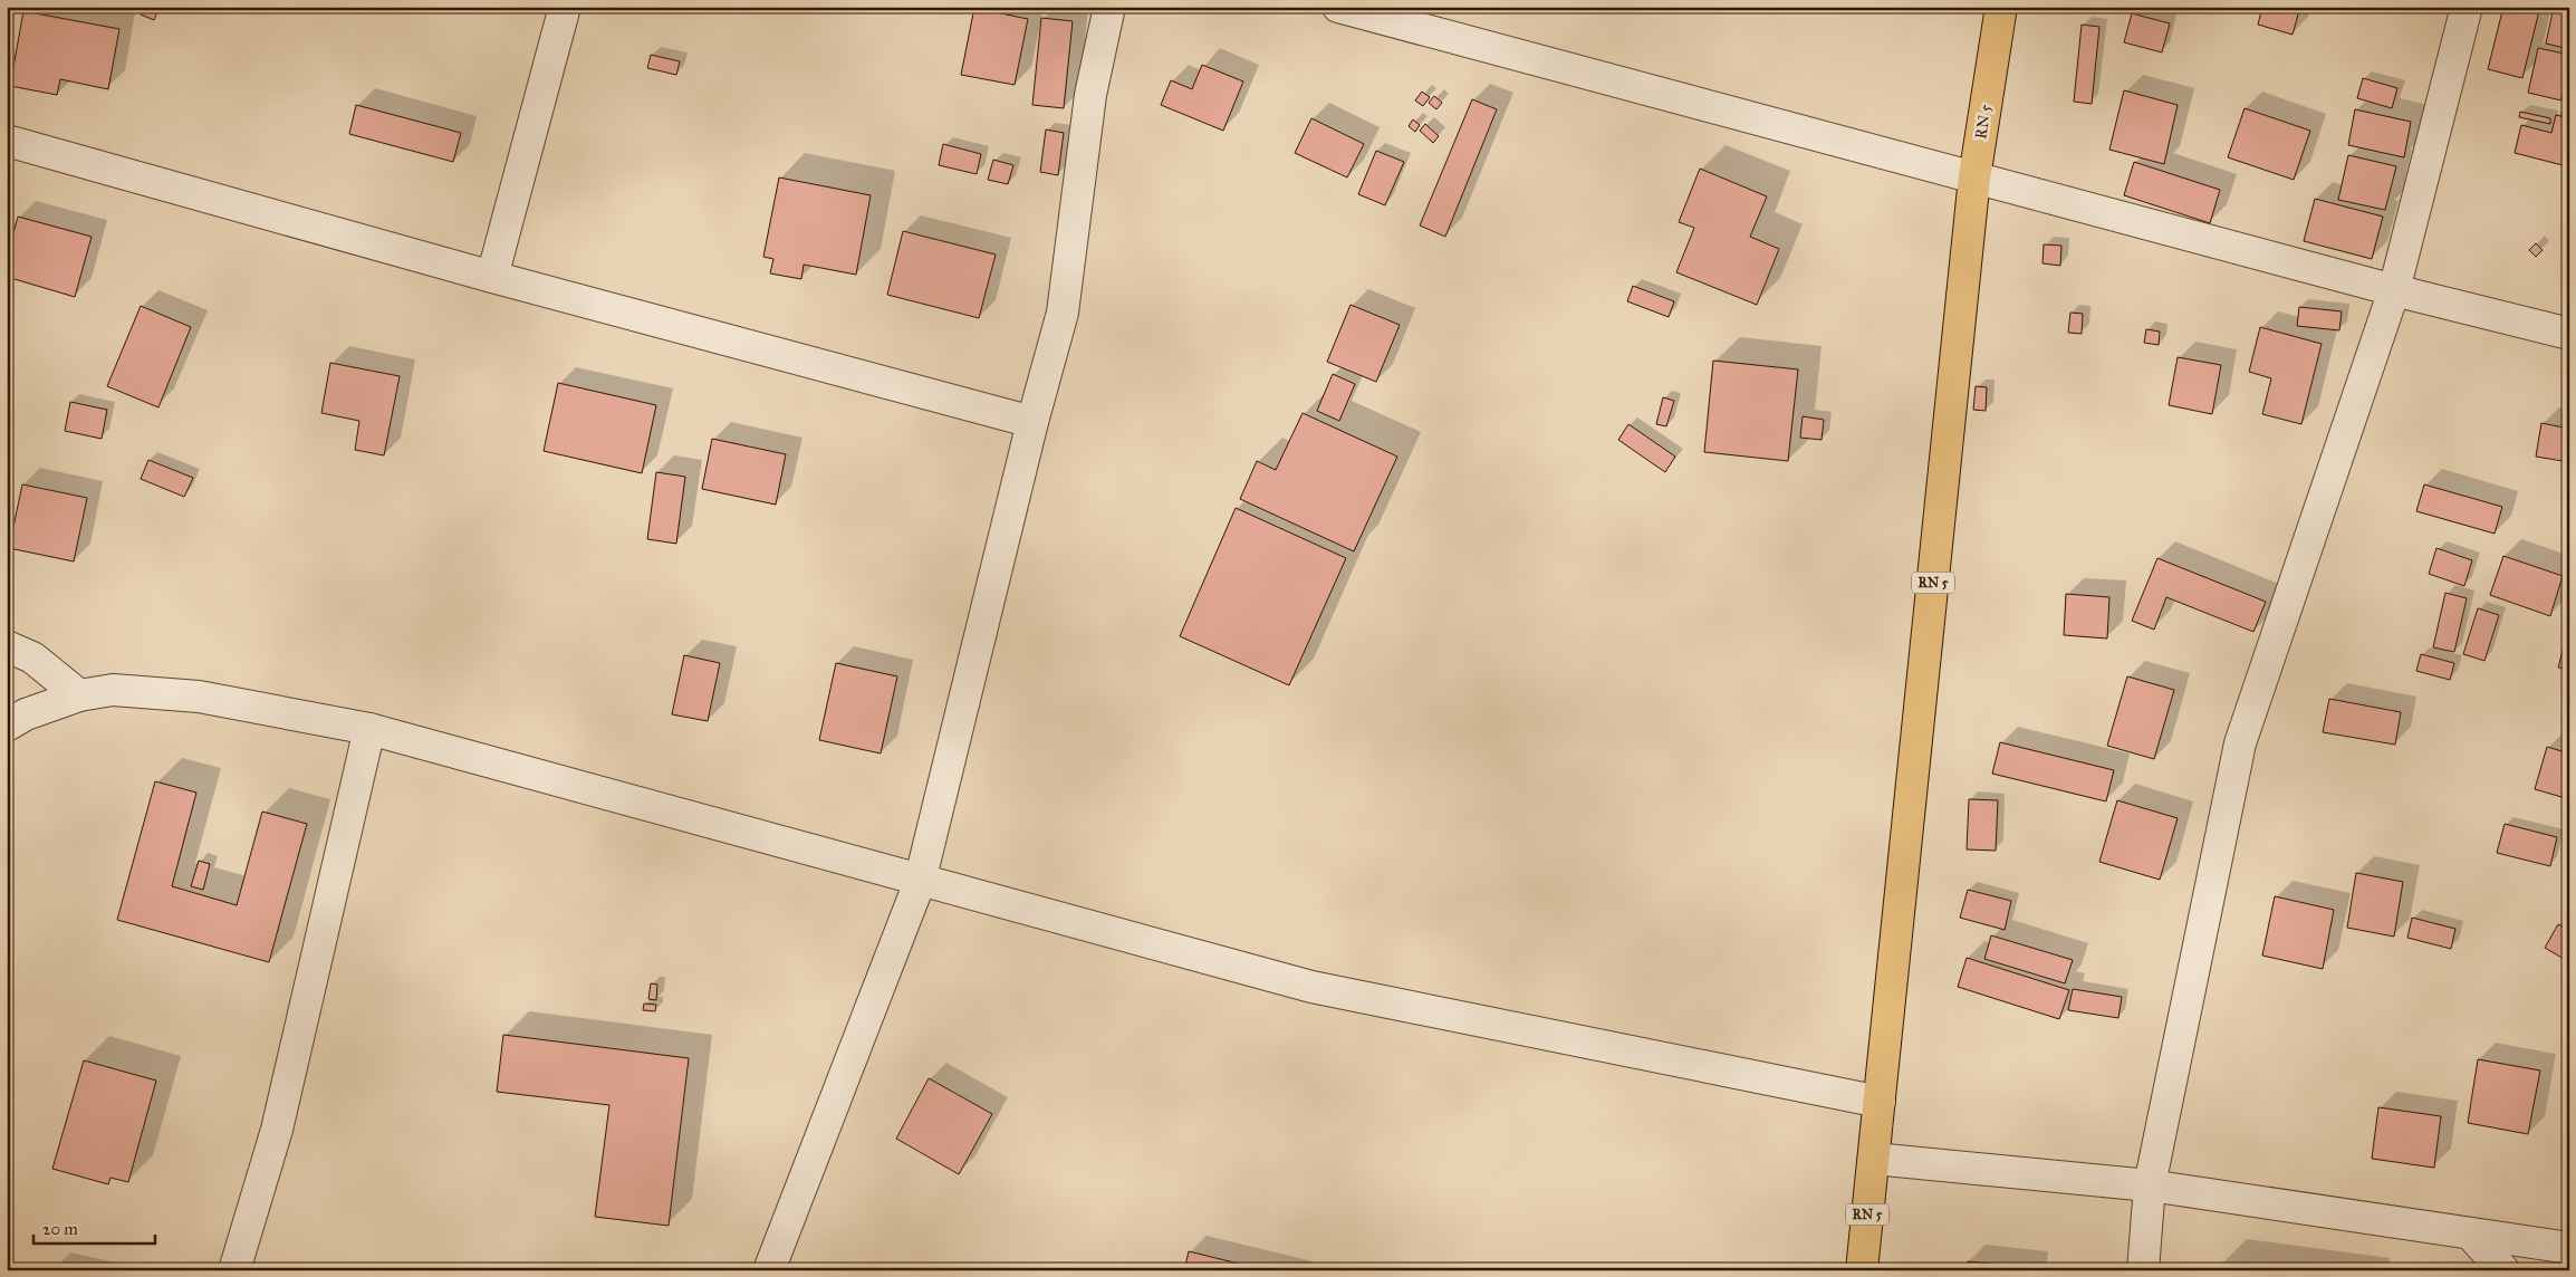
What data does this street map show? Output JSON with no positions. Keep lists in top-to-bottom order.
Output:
{
  "streets": {
    "main road": ["RN 5"]
  },
  "scale_bar": "20 m"
}
